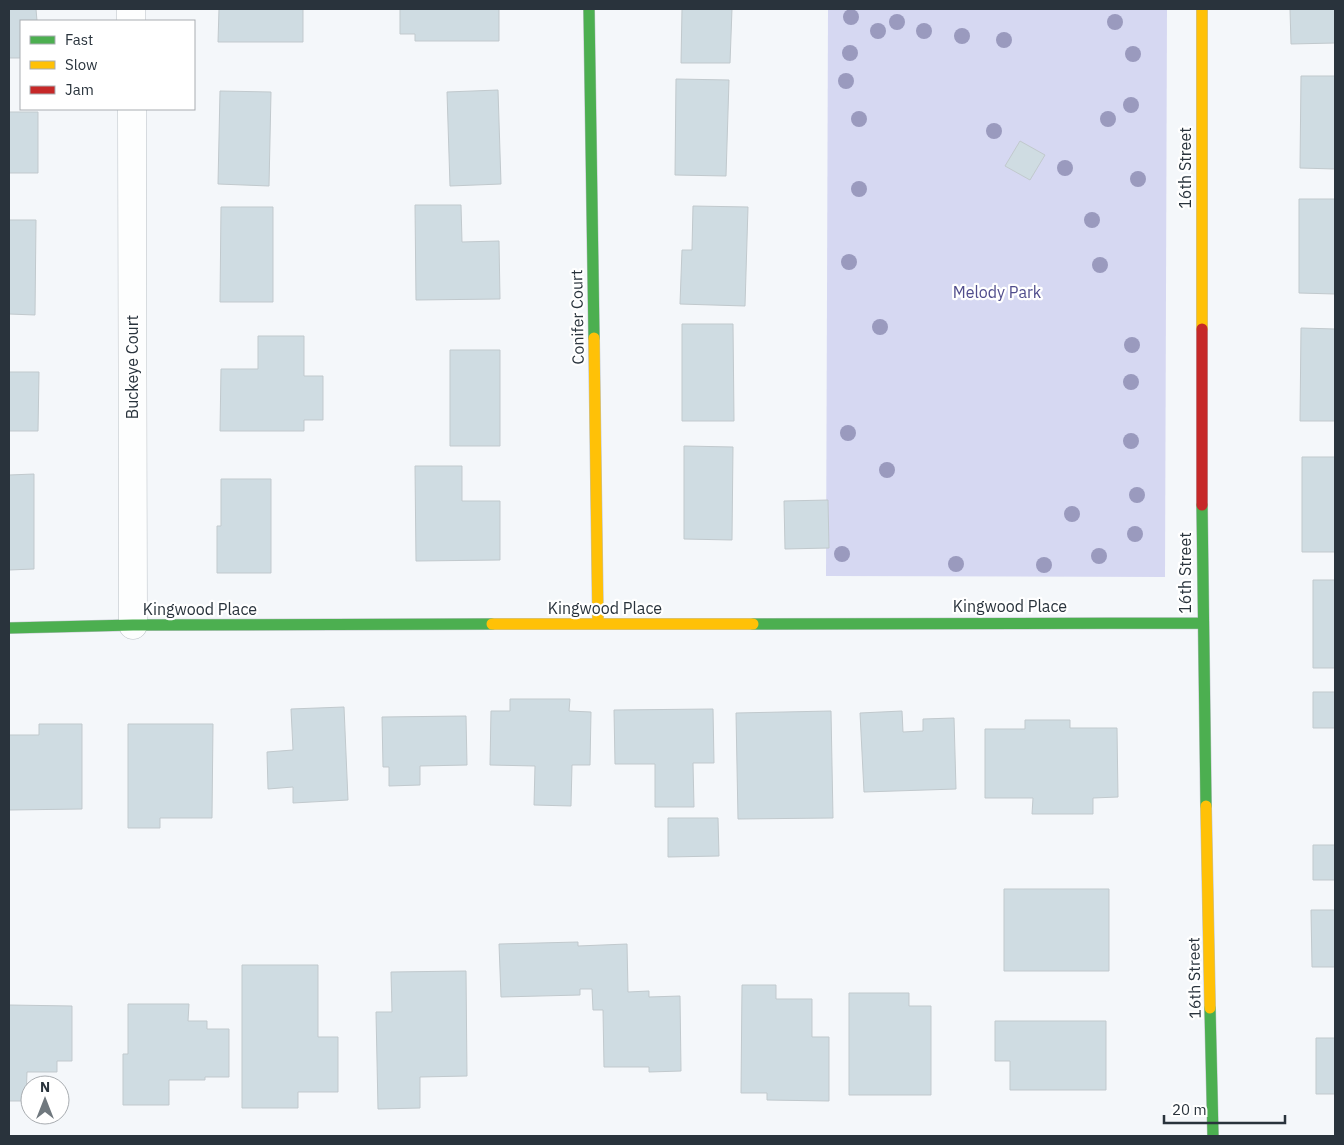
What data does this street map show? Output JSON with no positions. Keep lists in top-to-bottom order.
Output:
{
  "streets": {
    "street": [
      "16th Street",
      "Conifer Court",
      "Buckeye Court",
      "Kingwood Place"
    ]
  },
  "crossings": [
    ["16th Street", "Kingwood Place"],
    ["Conifer Court", "Kingwood Place"],
    ["Buckeye Court", "Kingwood Place"]
  ],
  "parks": ["Melody Park"],
  "legend": ["Fast", "Slow", "Jam"],
  "scale_bar": "20 m",
  "north": "top"
}
